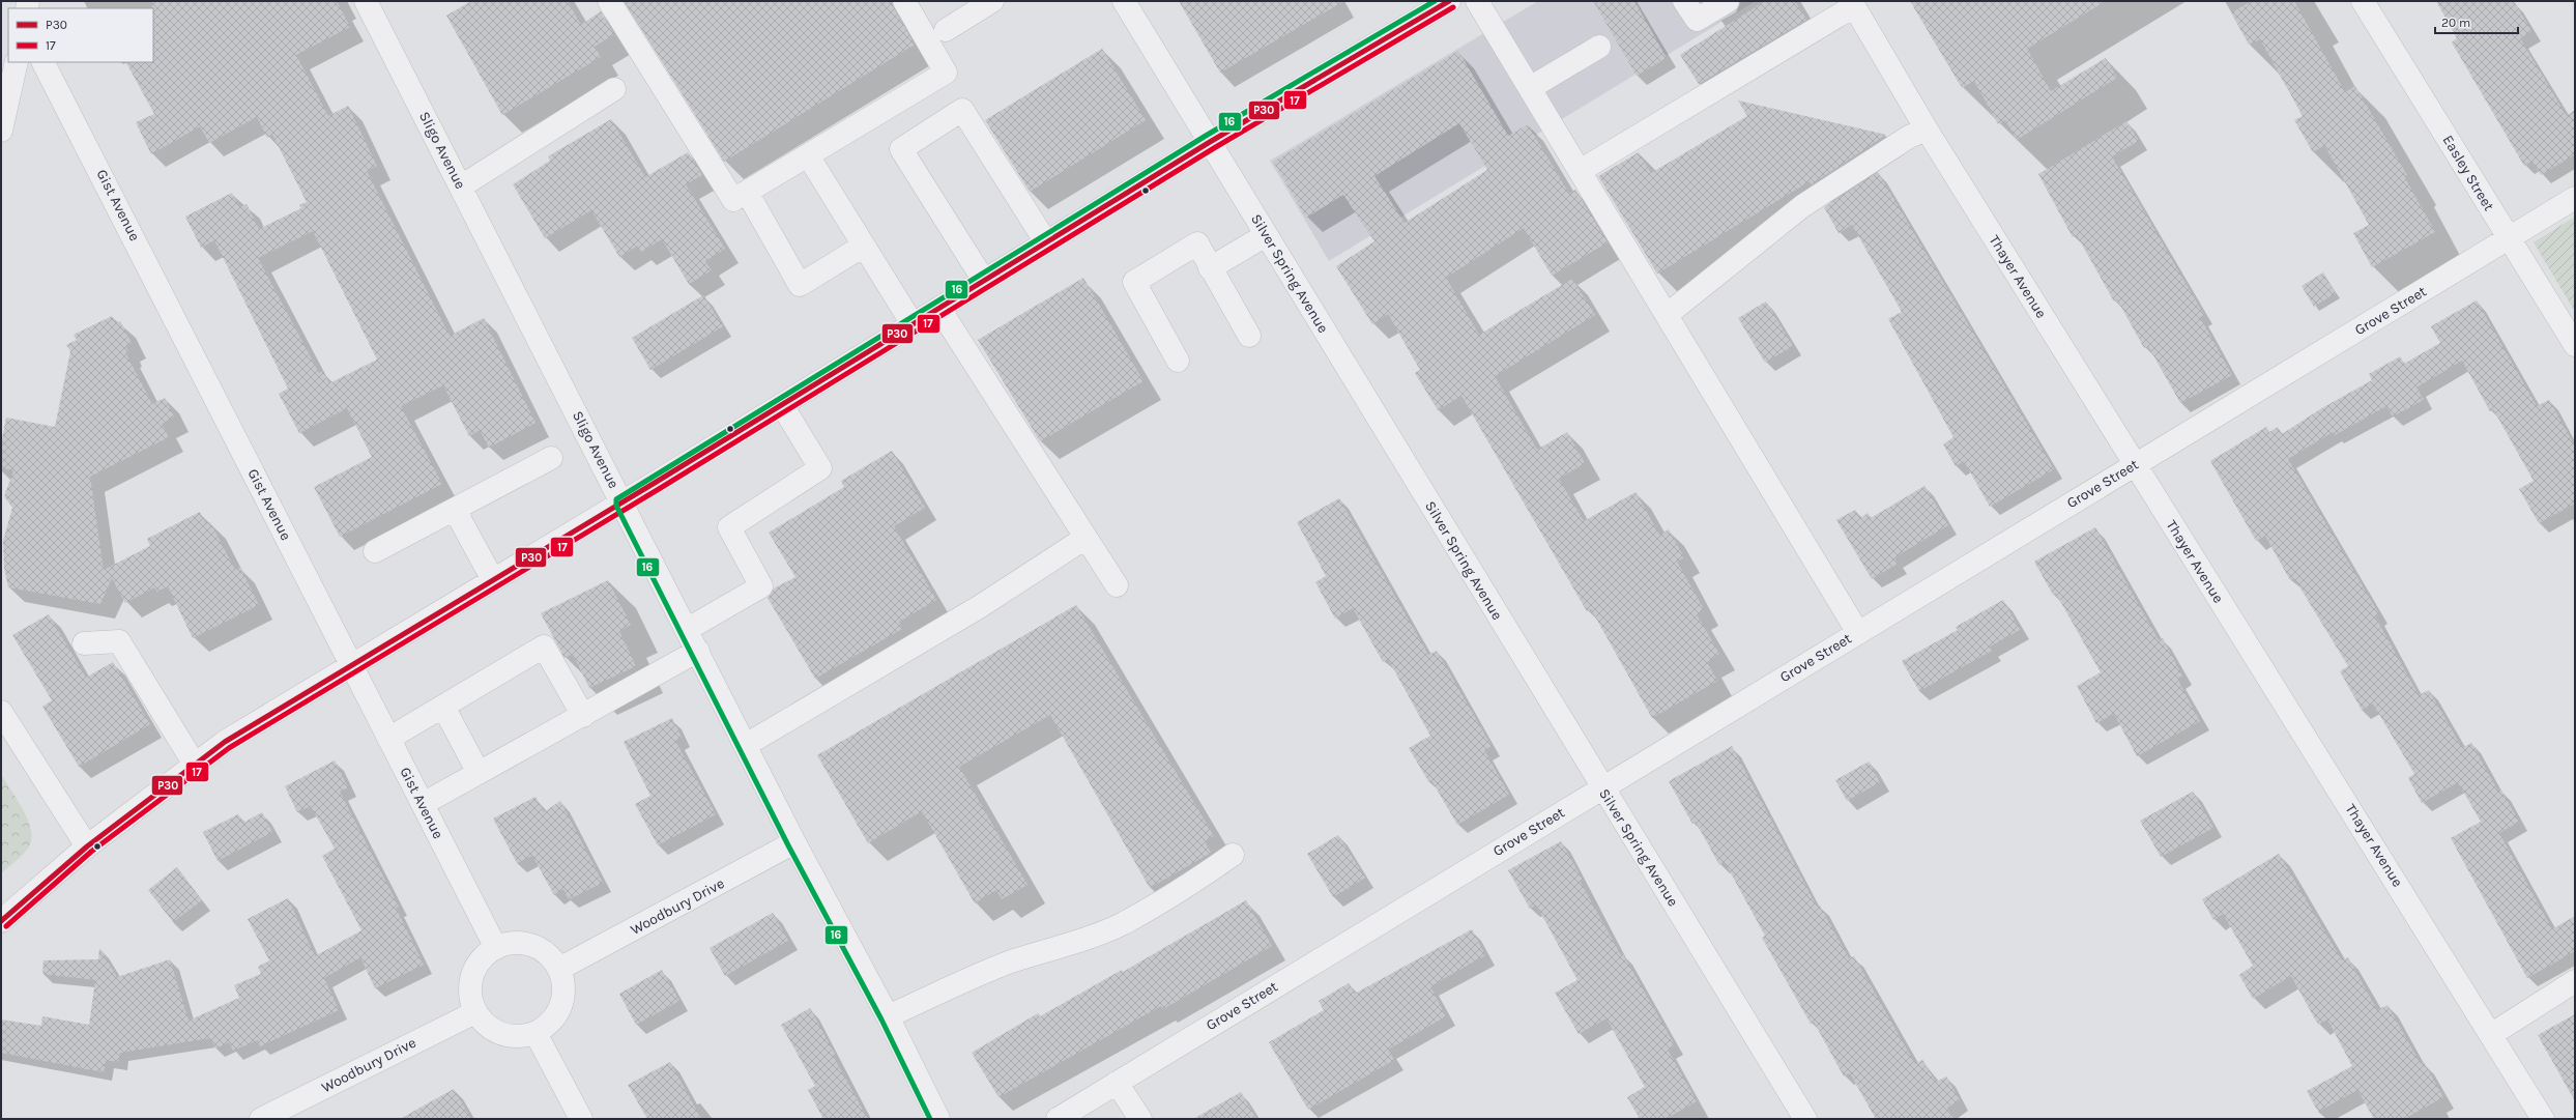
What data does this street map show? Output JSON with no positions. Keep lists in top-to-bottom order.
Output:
{
  "streets": {
    "street": [
      "Sligo Avenue",
      "Easley Street",
      "Gist Avenue",
      "Silver Spring Avenue",
      "Thayer Avenue",
      "Grove Street",
      "Woodbury Drive"
    ]
  },
  "crossings": [
    ["Sligo Avenue", "Woodbury Drive"],
    ["Easley Street", "Grove Street"],
    ["Gist Avenue", "Woodbury Drive"],
    ["Silver Spring Avenue", "Grove Street"],
    ["Thayer Avenue", "Grove Street"]
  ],
  "lines": ["transit line P30", "transit line 16", "transit line 17"],
  "legend": ["P30", "17"],
  "scale_bar": "20 m"
}
